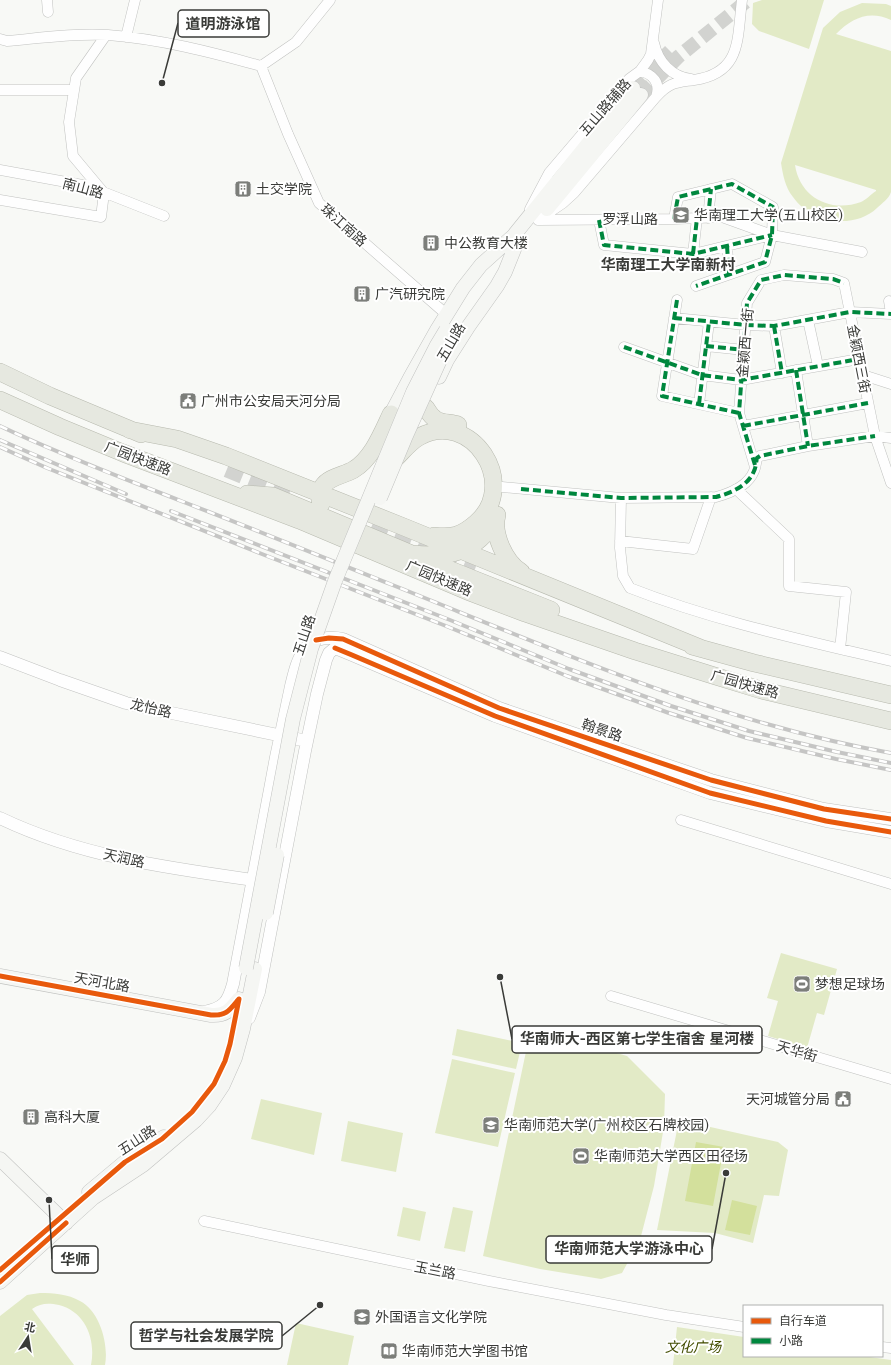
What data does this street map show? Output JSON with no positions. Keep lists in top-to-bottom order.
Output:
{
  "streets": {
    "highway": ["广园快速路"],
    "main road": ["五山路", "天河北路"],
    "street": [
      "五山路辅路",
      "南山路",
      "罗浮山路",
      "珠江南路",
      "金颖西一街",
      "金颖西三街",
      "龙怡路",
      "翰景路",
      "天润路",
      "天华街",
      "玉兰路"
    ]
  },
  "crossings": [
    ["五山路辅路", "罗浮山路"],
    ["五山路辅路", "五山路"],
    ["罗浮山路", "五山路"],
    ["五山路", "天河北路"],
    ["金颖西一街", "金颖西三街"],
    ["龙怡路", "翰景路"]
  ],
  "districts": ["华南理工大学南新村"],
  "parks": ["文化广场"],
  "places": {
    "other": [
      "道明游泳馆",
      "华南师大-西区第七学生宿舍 星河楼",
      "华南师范大学游泳中心",
      "华师",
      "哲学与社会发展学院"
    ],
    "building": [
      "土交学院",
      "中公教育大楼",
      "广汽研究院",
      "高科大厦"
    ],
    "school or university": ["华南理工大学(五山校区)", "华南师范大学(广州校区石牌校园)", "外国语言文化学院"],
    "public building": ["广州市公安局天河分局", "天河城管分局"],
    "sports": ["梦想足球场", "华南师范大学西区田径场"],
    "library": ["华南师范大学图书馆"]
  },
  "legend": ["自行车道", "小路"],
  "north": "top"
}
